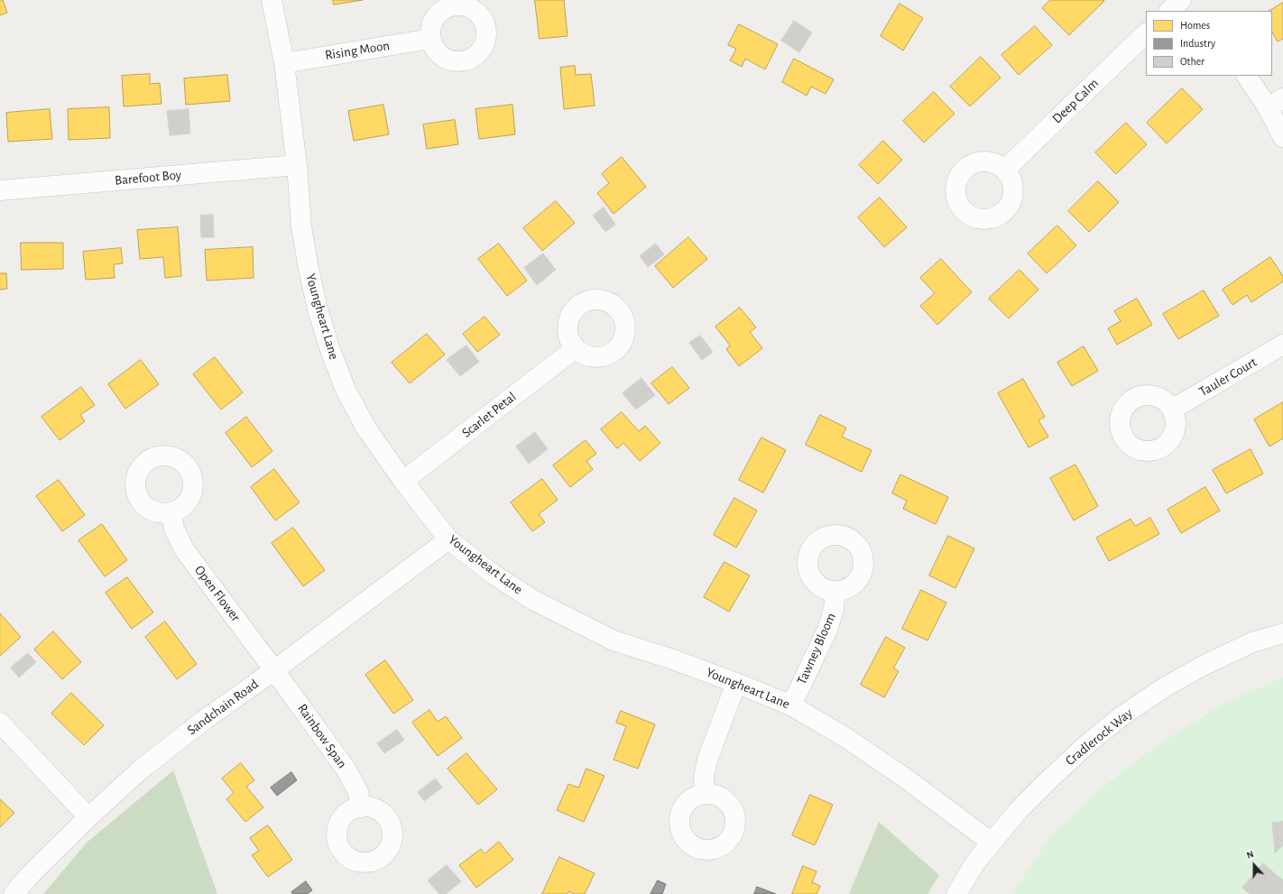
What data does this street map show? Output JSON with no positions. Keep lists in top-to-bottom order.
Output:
{
  "streets": {
    "street": [
      "Rising Moon",
      "Deep Calm",
      "Barefoot Boy",
      "Youngheart Lane",
      "Tauler Court",
      "Scarlet Petal",
      "Open Flower",
      "Tawney Bloom",
      "Sandchain Road",
      "Rainbow Span",
      "Cradlerock Way"
    ]
  },
  "crossings": [
    ["Rising Moon", "Youngheart Lane"],
    ["Barefoot Boy", "Youngheart Lane"],
    ["Youngheart Lane", "Scarlet Petal"],
    ["Youngheart Lane", "Tawney Bloom"],
    ["Youngheart Lane", "Sandchain Road"],
    ["Youngheart Lane", "Cradlerock Way"],
    ["Open Flower", "Sandchain Road"],
    ["Open Flower", "Rainbow Span"],
    ["Sandchain Road", "Rainbow Span"]
  ],
  "legend": ["Homes", "Industry", "Other"],
  "north": "top"
}
